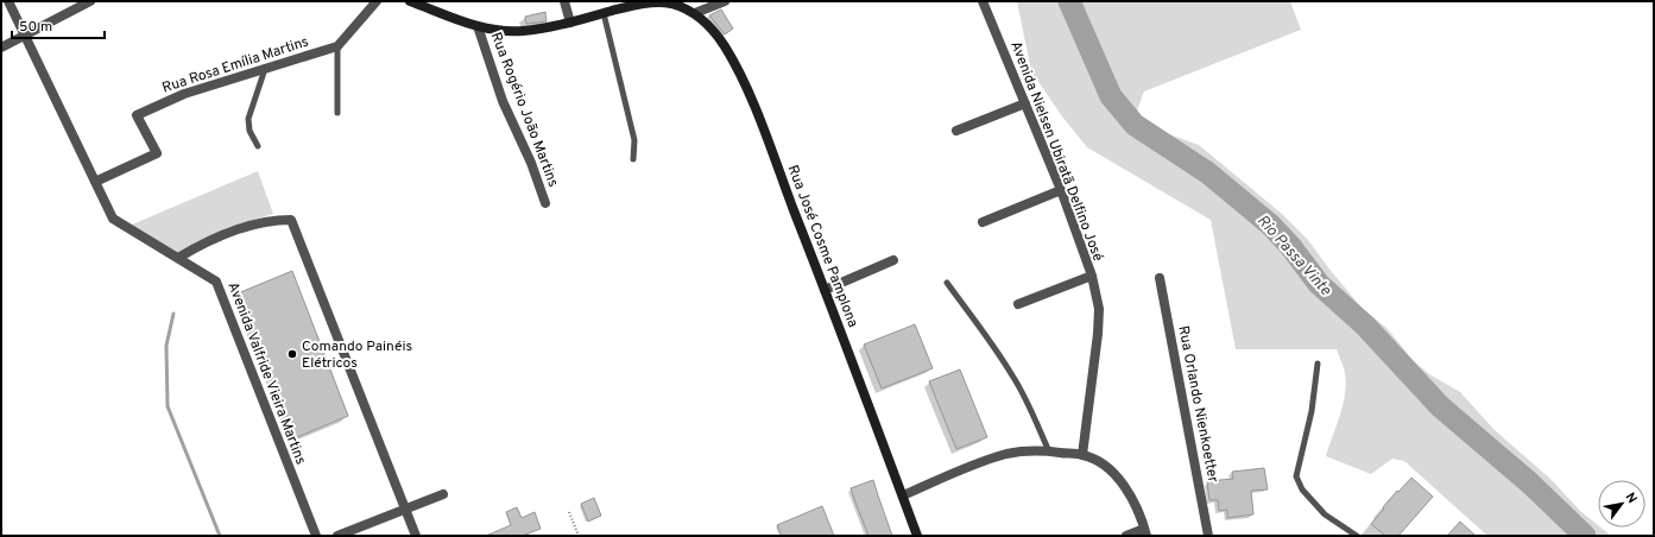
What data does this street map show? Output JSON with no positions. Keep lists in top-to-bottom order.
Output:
{
  "streets": {
    "main road": ["Rua José Cosme Pamplona"],
    "street": [
      "Rua Rosa Emília Martins",
      "Rua Rogério João Martins",
      "Avenida Nielsen Ubiratã Delfino José",
      "Avenida Valfride Vieira Martins",
      "Rua Orlando Nienkoetter"
    ]
  },
  "crossings": [
    ["Rua Rosa Emília Martins", "Avenida Valfride Vieira Martins"],
    ["Rua Rogério João Martins", "Rua José Cosme Pamplona"]
  ],
  "water": ["Rio Passa Vinte"],
  "places": ["Comando Painéis Elétricos"],
  "scale_bar": "50 m",
  "north": "top right"
}
